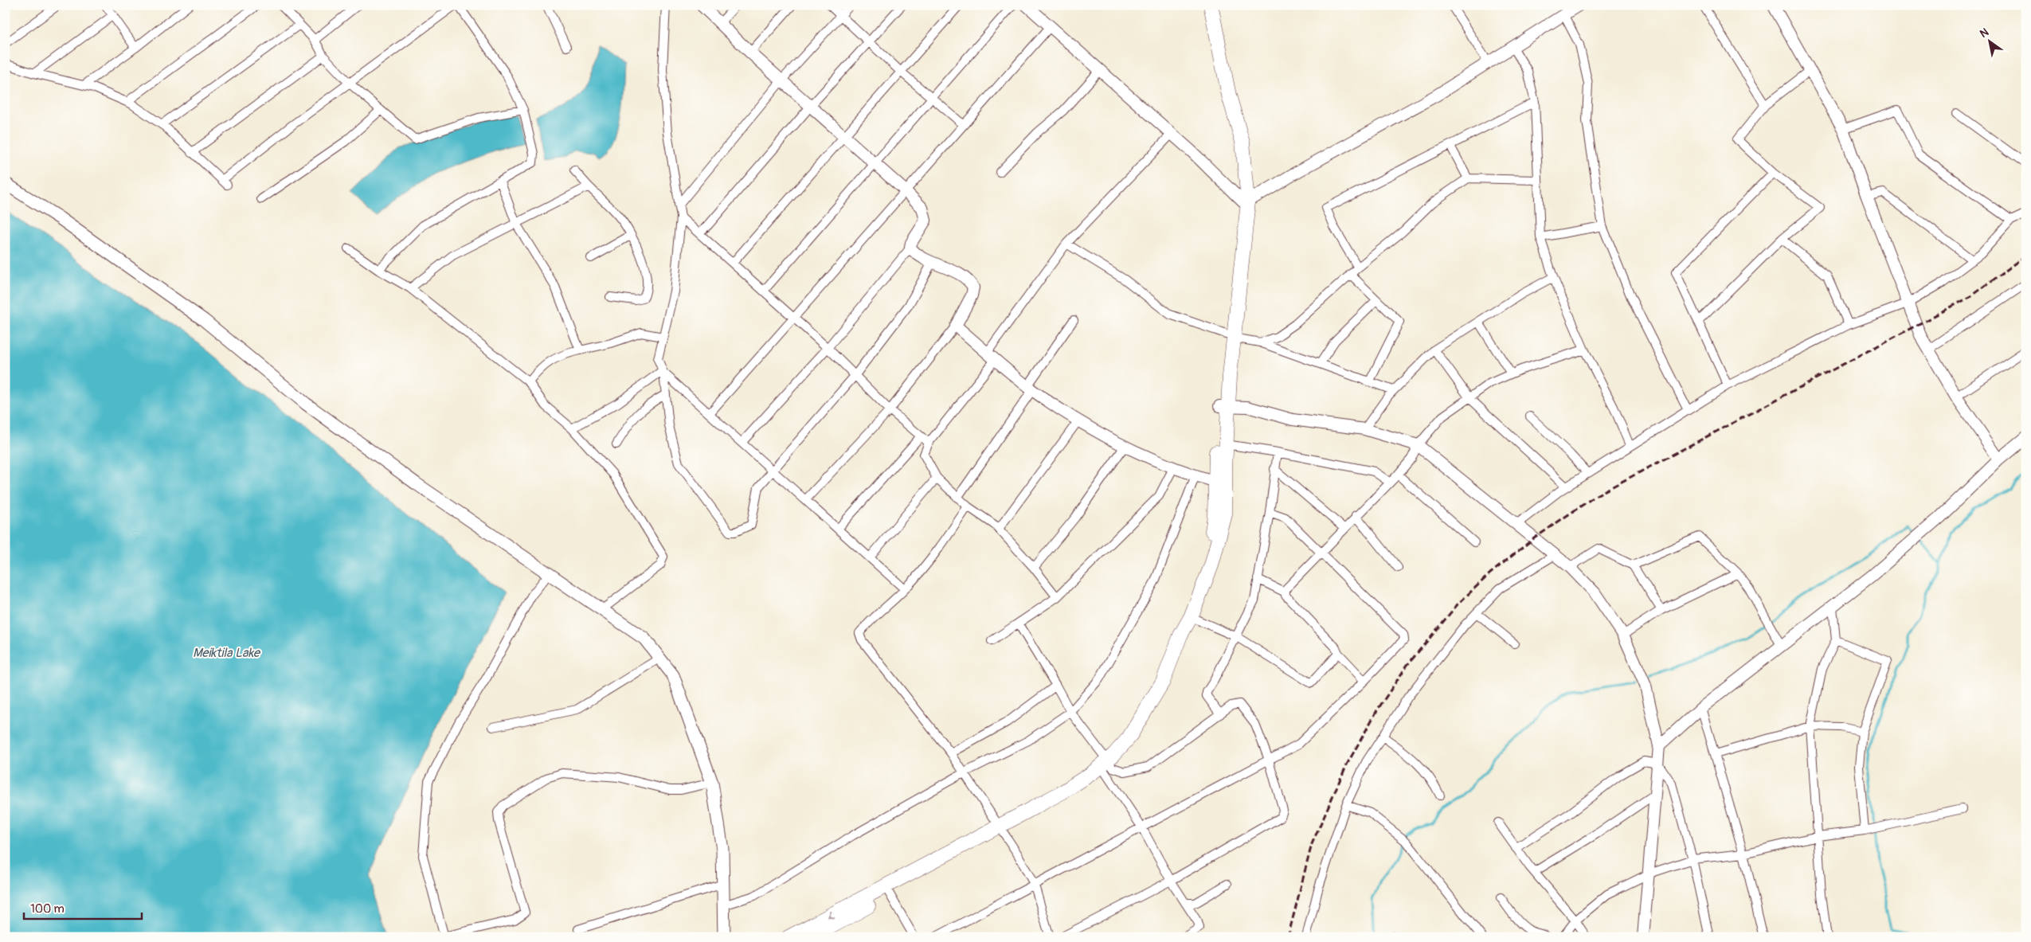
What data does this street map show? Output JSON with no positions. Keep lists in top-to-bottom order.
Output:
{
  "water": ["Meiktila Lake"],
  "scale_bar": "100 m",
  "north": "top left"
}
